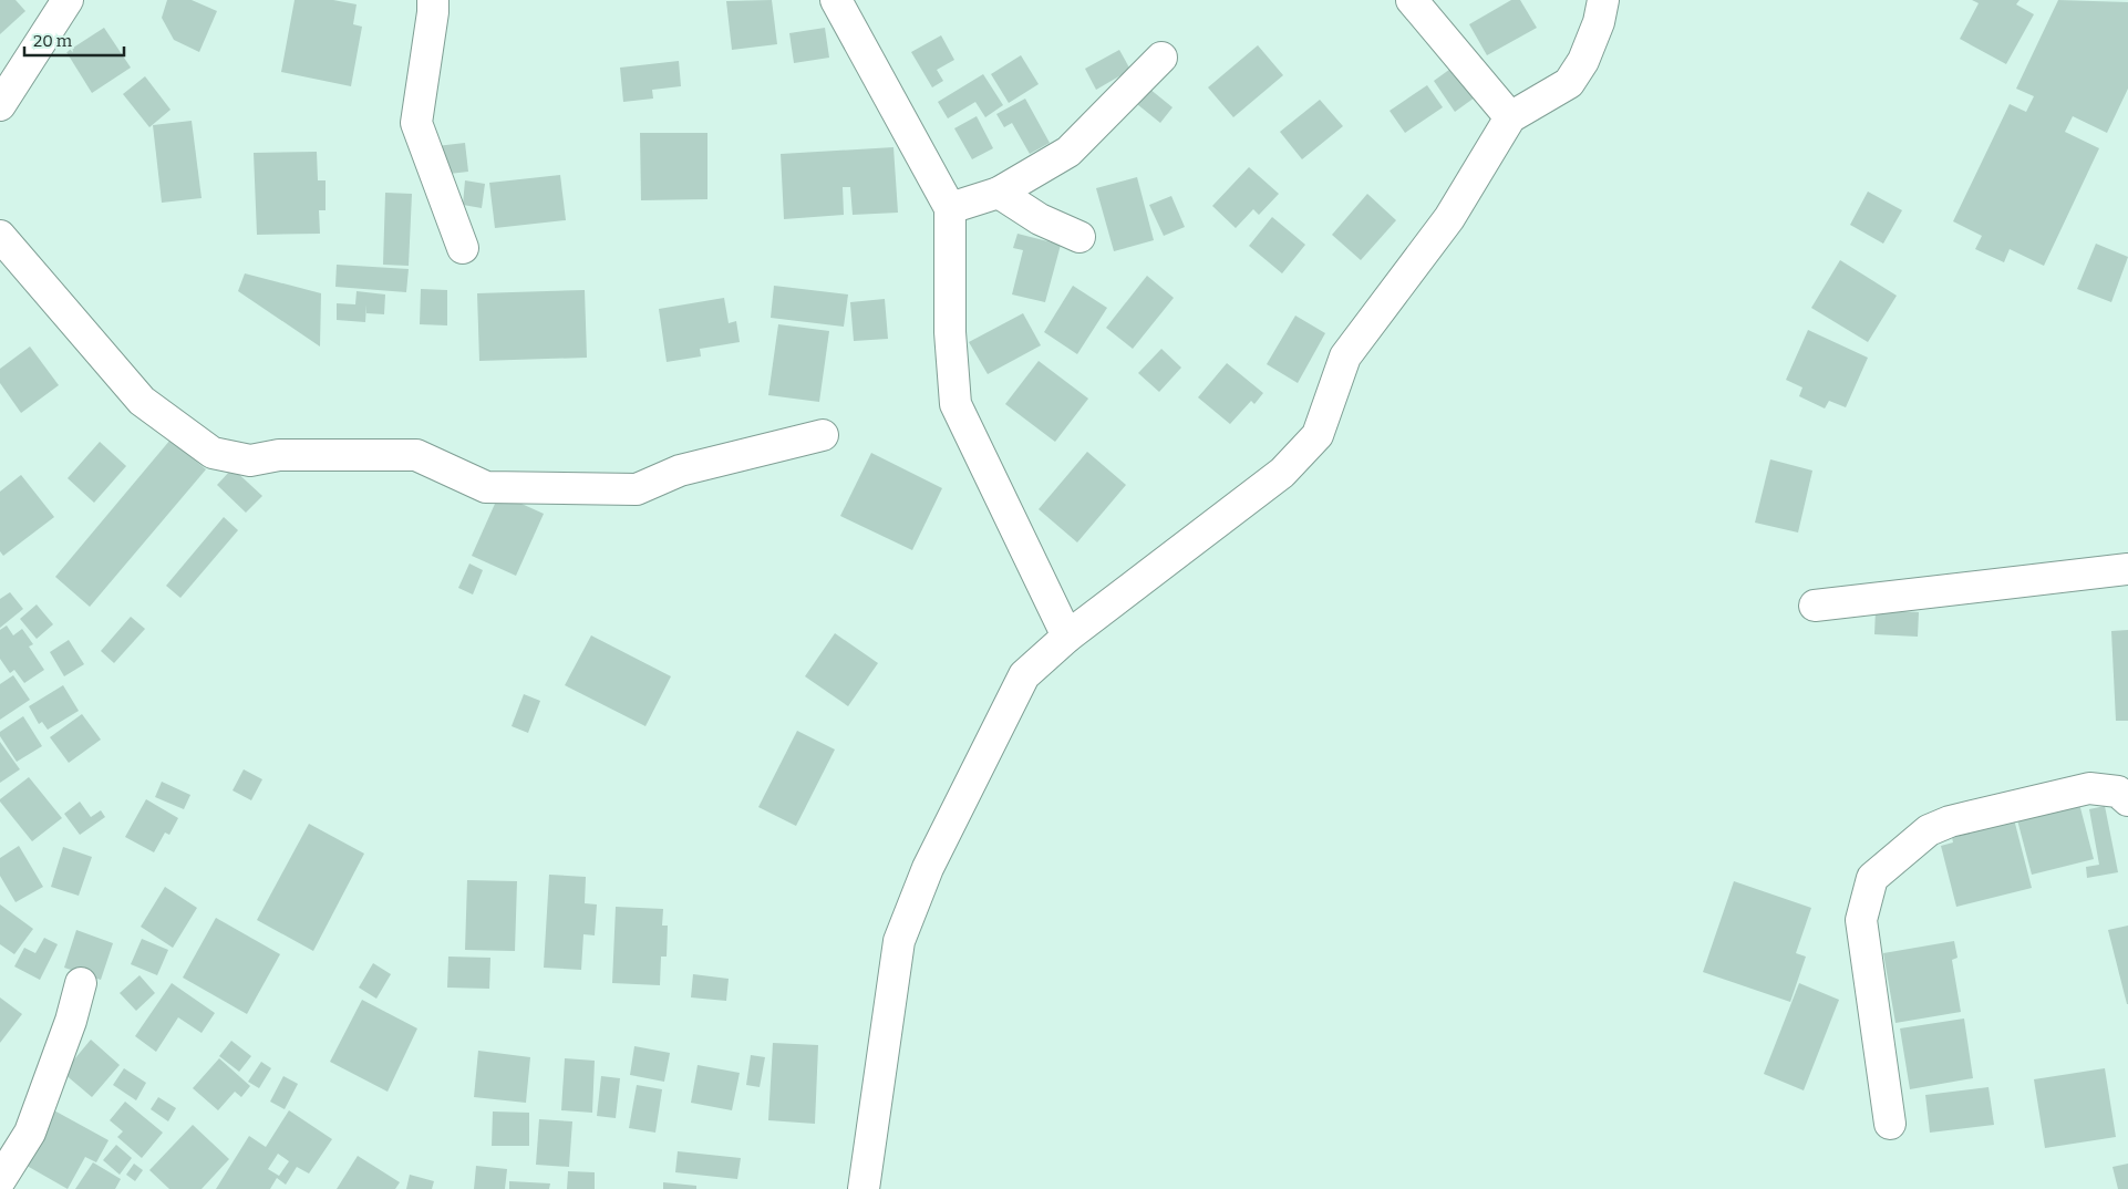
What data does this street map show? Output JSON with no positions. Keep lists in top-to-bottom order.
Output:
{
  "scale_bar": "20 m"
}
